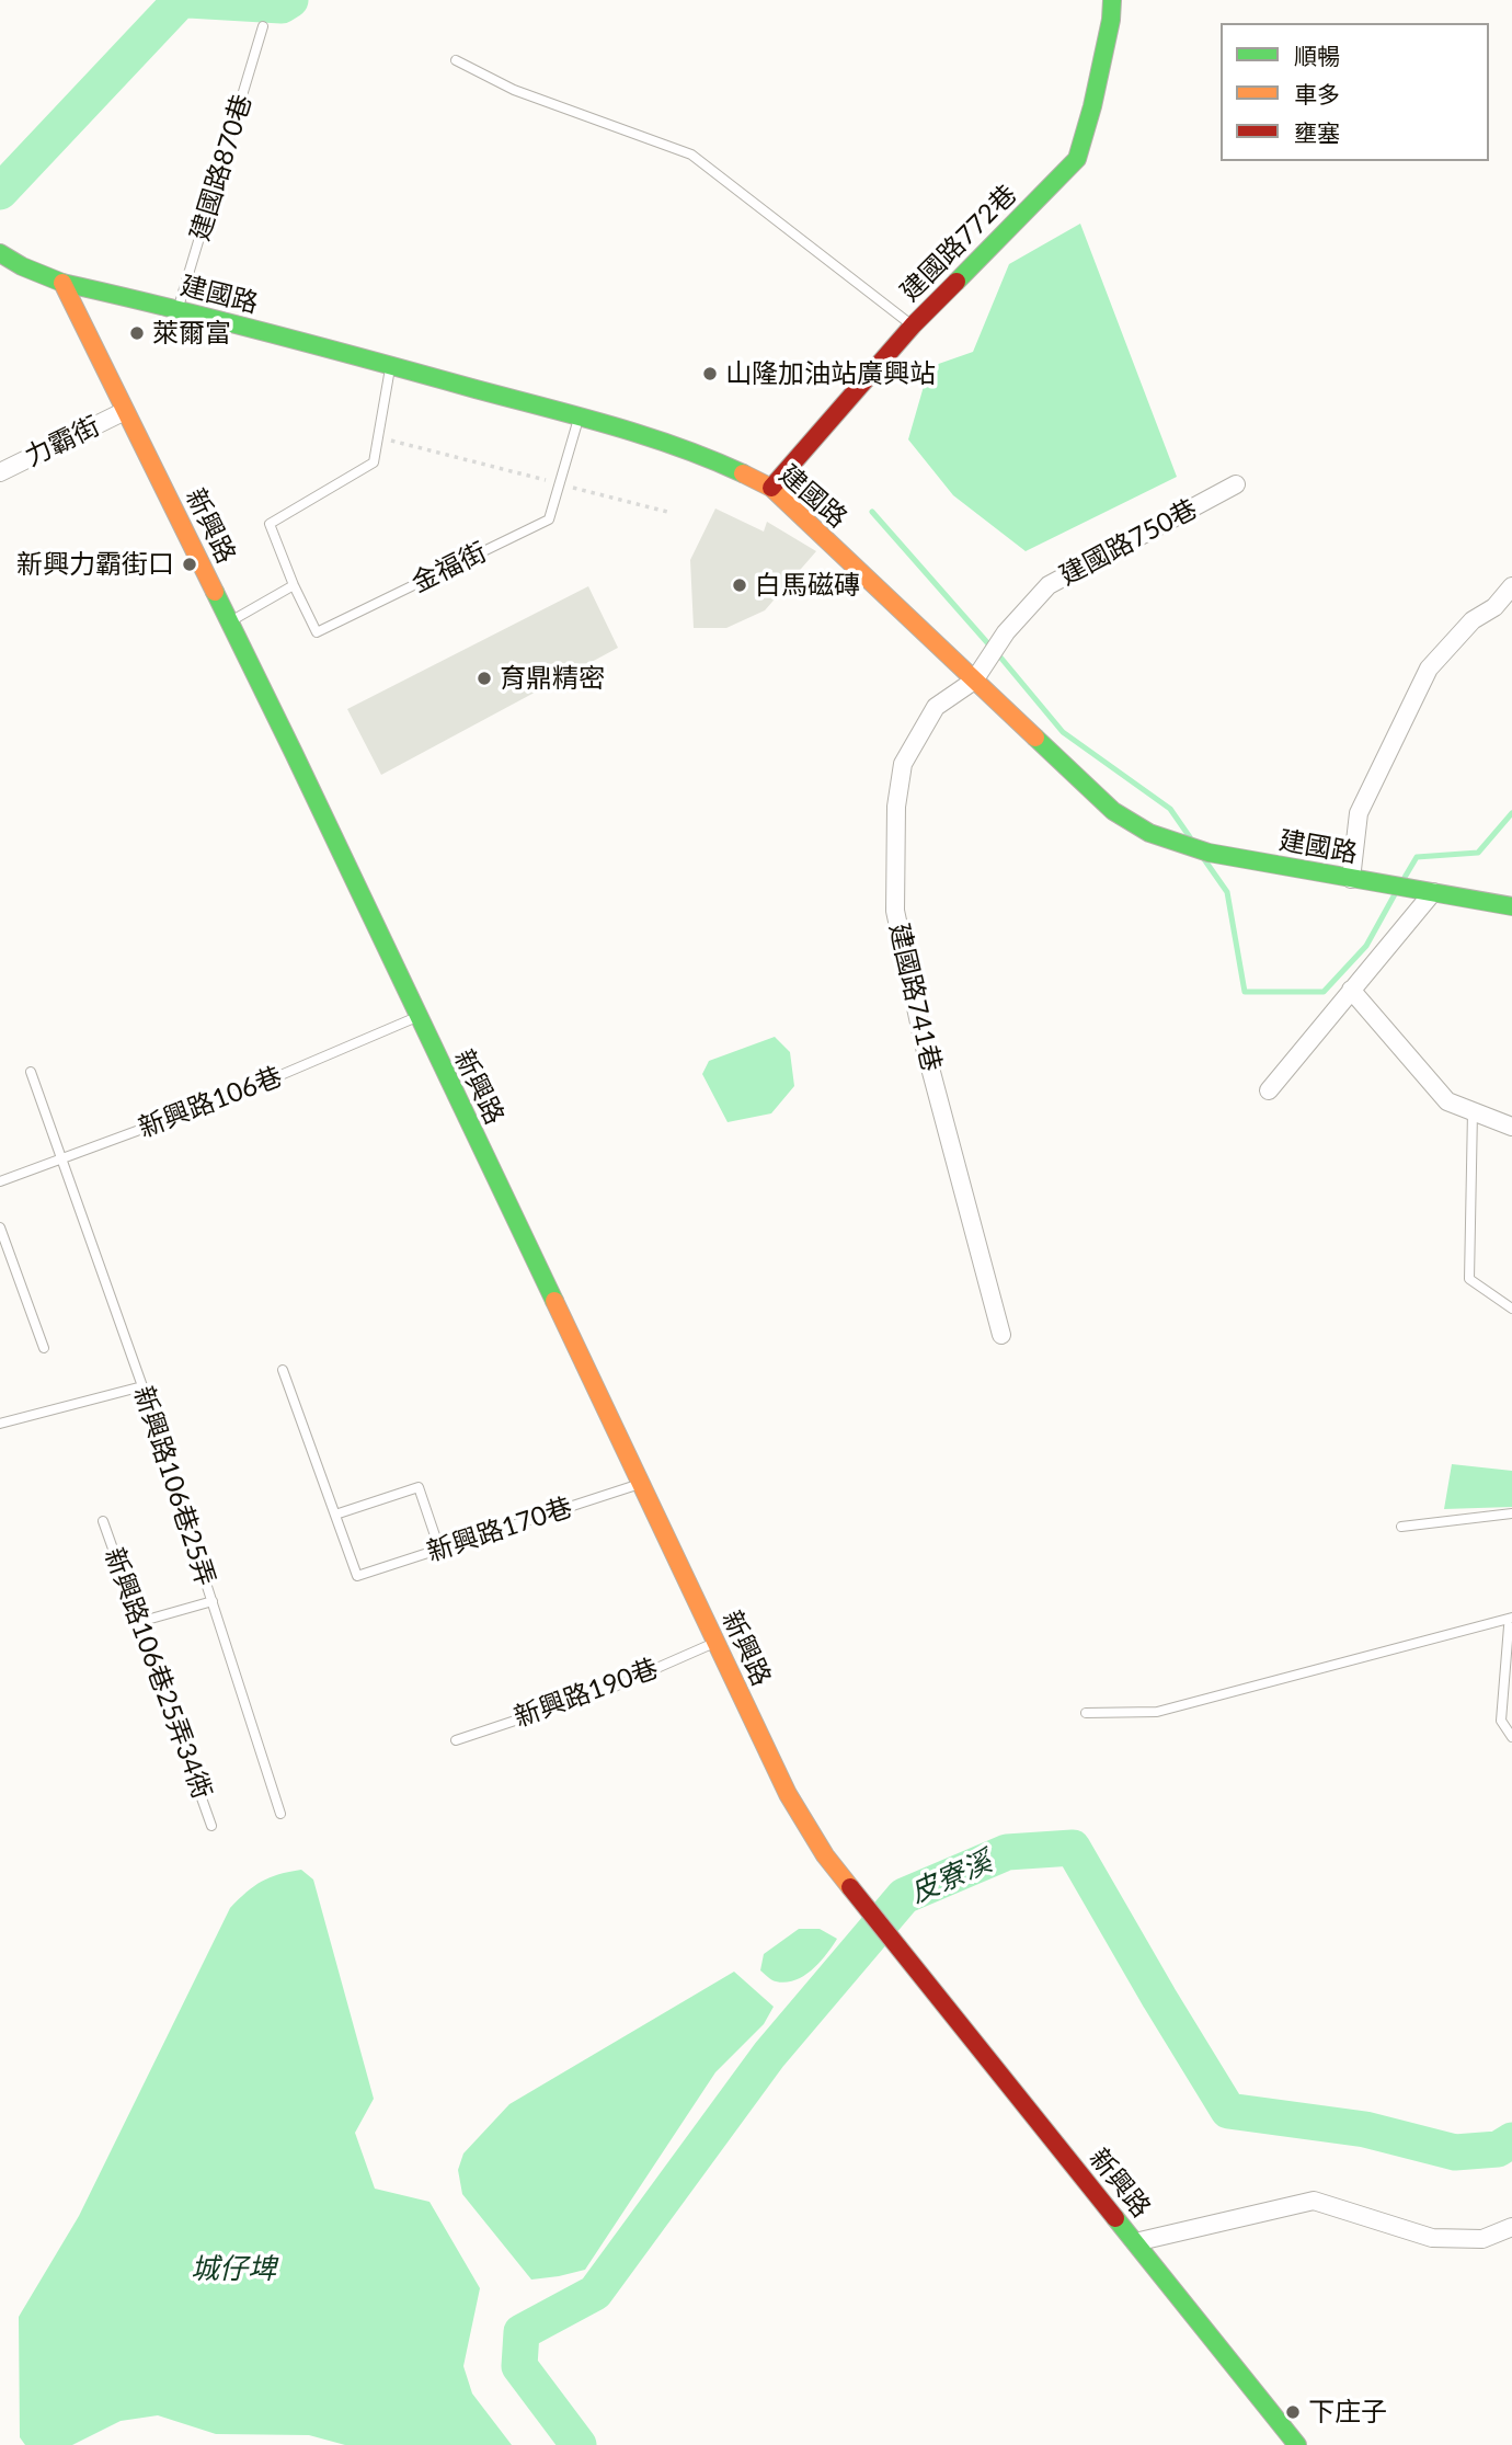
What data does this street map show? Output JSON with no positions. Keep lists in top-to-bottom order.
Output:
{
  "streets": {
    "street": [
      "建國路772巷",
      "建國路",
      "力霸街",
      "新興路",
      "建國路750巷",
      "建國路741巷"
    ],
    "lane": [
      "建國路870巷",
      "金福街",
      "新興路106巷",
      "新興路106巷25弄",
      "新興路170巷",
      "新興路106巷25弄34衖",
      "新興路190巷"
    ]
  },
  "crossings": [
    ["建國路870巷", "建國路"],
    ["建國路772巷", "建國路"],
    ["建國路", "新興路"],
    ["建國路", "建國路750巷"],
    ["建國路", "金福街"],
    ["建國路", "建國路741巷"],
    ["力霸街", "新興路"],
    ["新興路", "新興路106巷"],
    ["新興路", "新興路170巷"],
    ["新興路", "新興路190巷"],
    ["建國路750巷", "建國路741巷"],
    ["新興路106巷", "新興路106巷25弄"]
  ],
  "water": ["皮寮溪", "城仔埤"],
  "places": [
    "萊爾富",
    "山隆加油站廣興站",
    "新興力霸街口",
    "白馬磁磚",
    "育鼎精密",
    "下庄子"
  ],
  "legend": ["順暢", "車多", "壅塞"]
}
